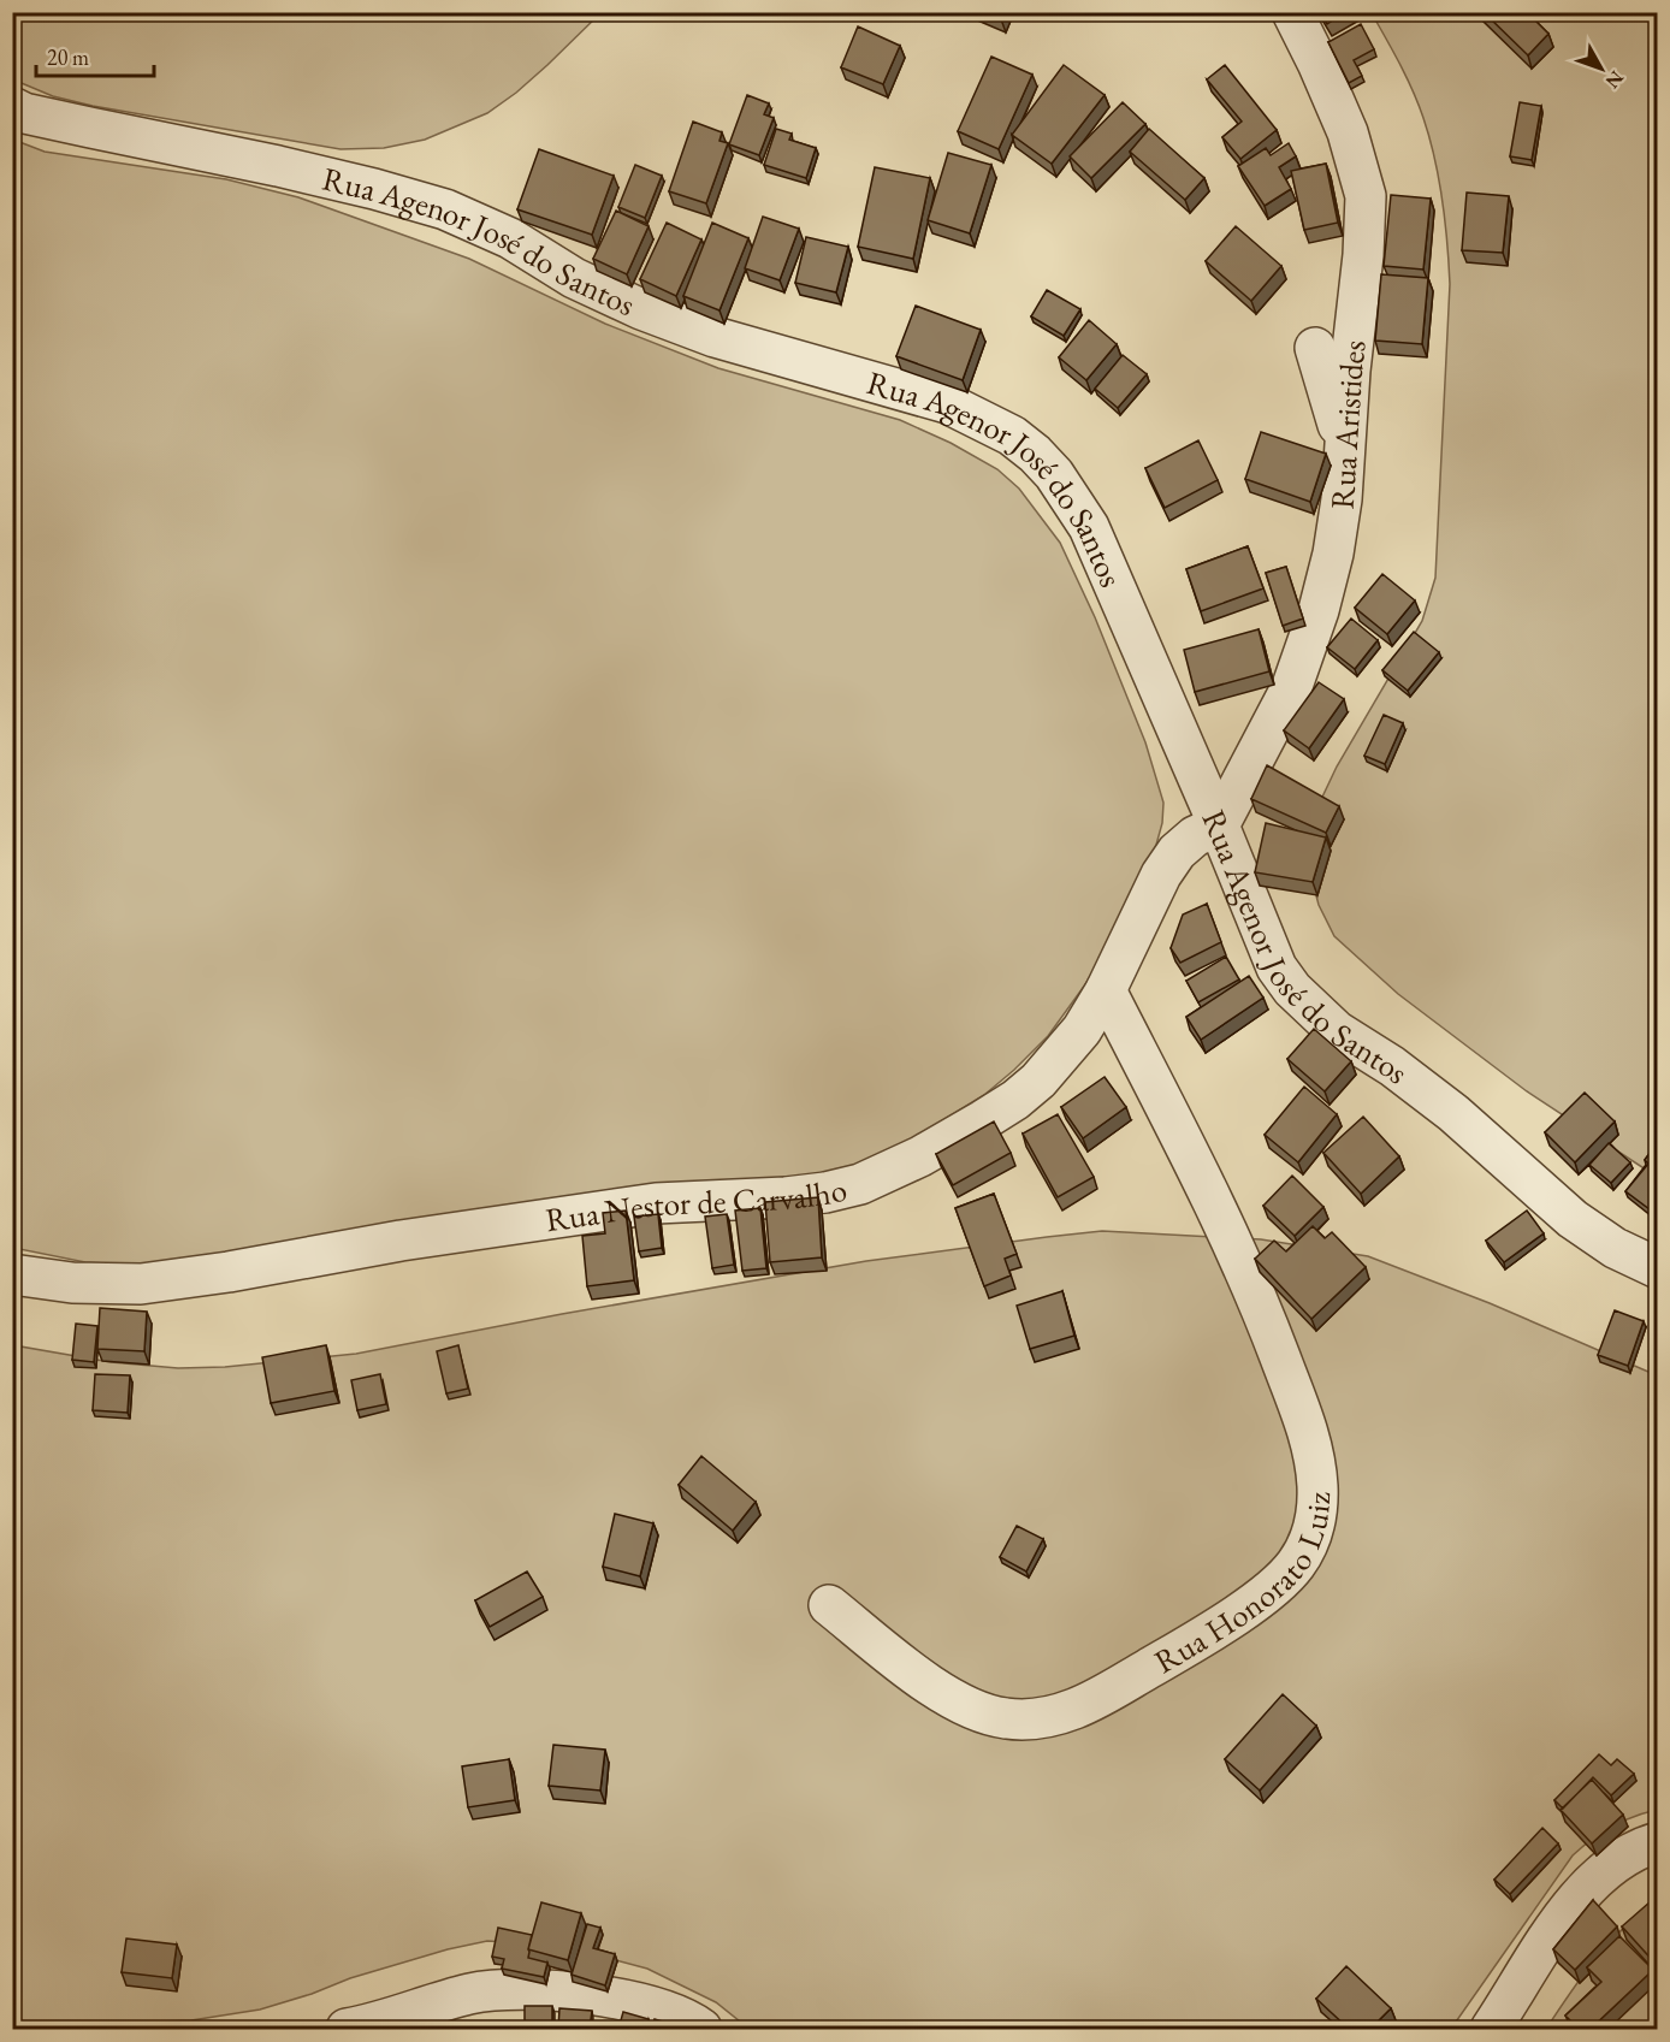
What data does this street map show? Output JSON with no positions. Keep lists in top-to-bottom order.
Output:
{
  "streets": {
    "street": [
      "Rua Agenor José do Santos",
      "Rua Aristides",
      "Rua Nestor de Carvalho",
      "Rua Honorato Luiz"
    ]
  },
  "crossings": [
    ["Rua Agenor José do Santos", "Rua Aristides"],
    ["Rua Agenor José do Santos", "Rua Nestor de Carvalho"],
    ["Rua Aristides", "Rua Nestor de Carvalho"],
    ["Rua Nestor de Carvalho", "Rua Honorato Luiz"]
  ],
  "scale_bar": "20 m",
  "north": "bottom right"
}
